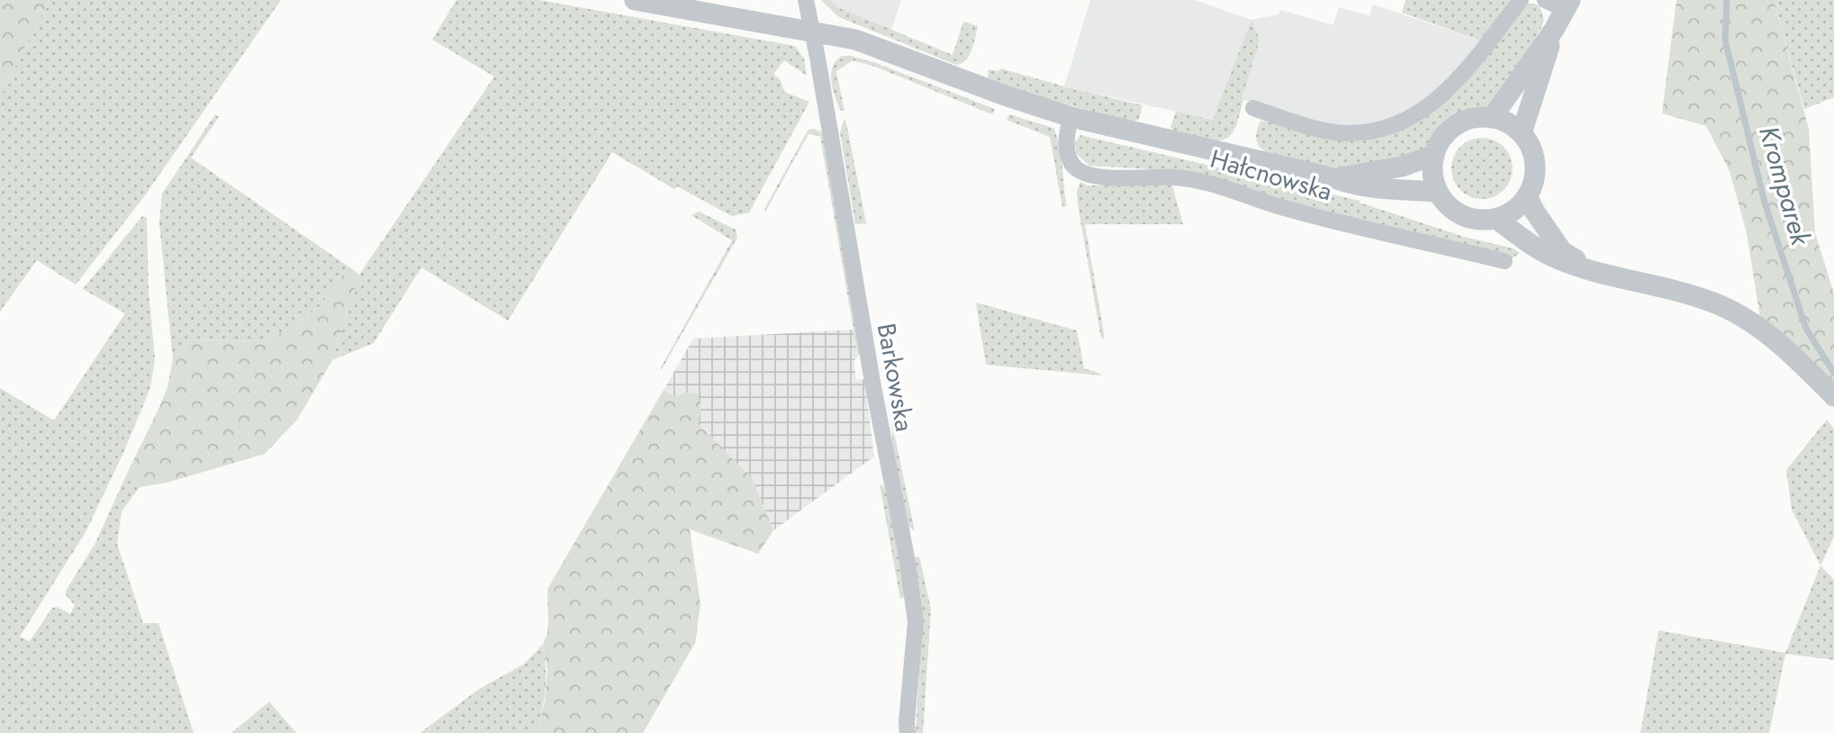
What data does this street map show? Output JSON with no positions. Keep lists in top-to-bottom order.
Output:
{
  "streets": {
    "street": ["Hałcnowska", "Barkowska"]
  },
  "crossings": [
    ["Hałcnowska", "Barkowska"]
  ],
  "water": ["Kromparek"]
}
